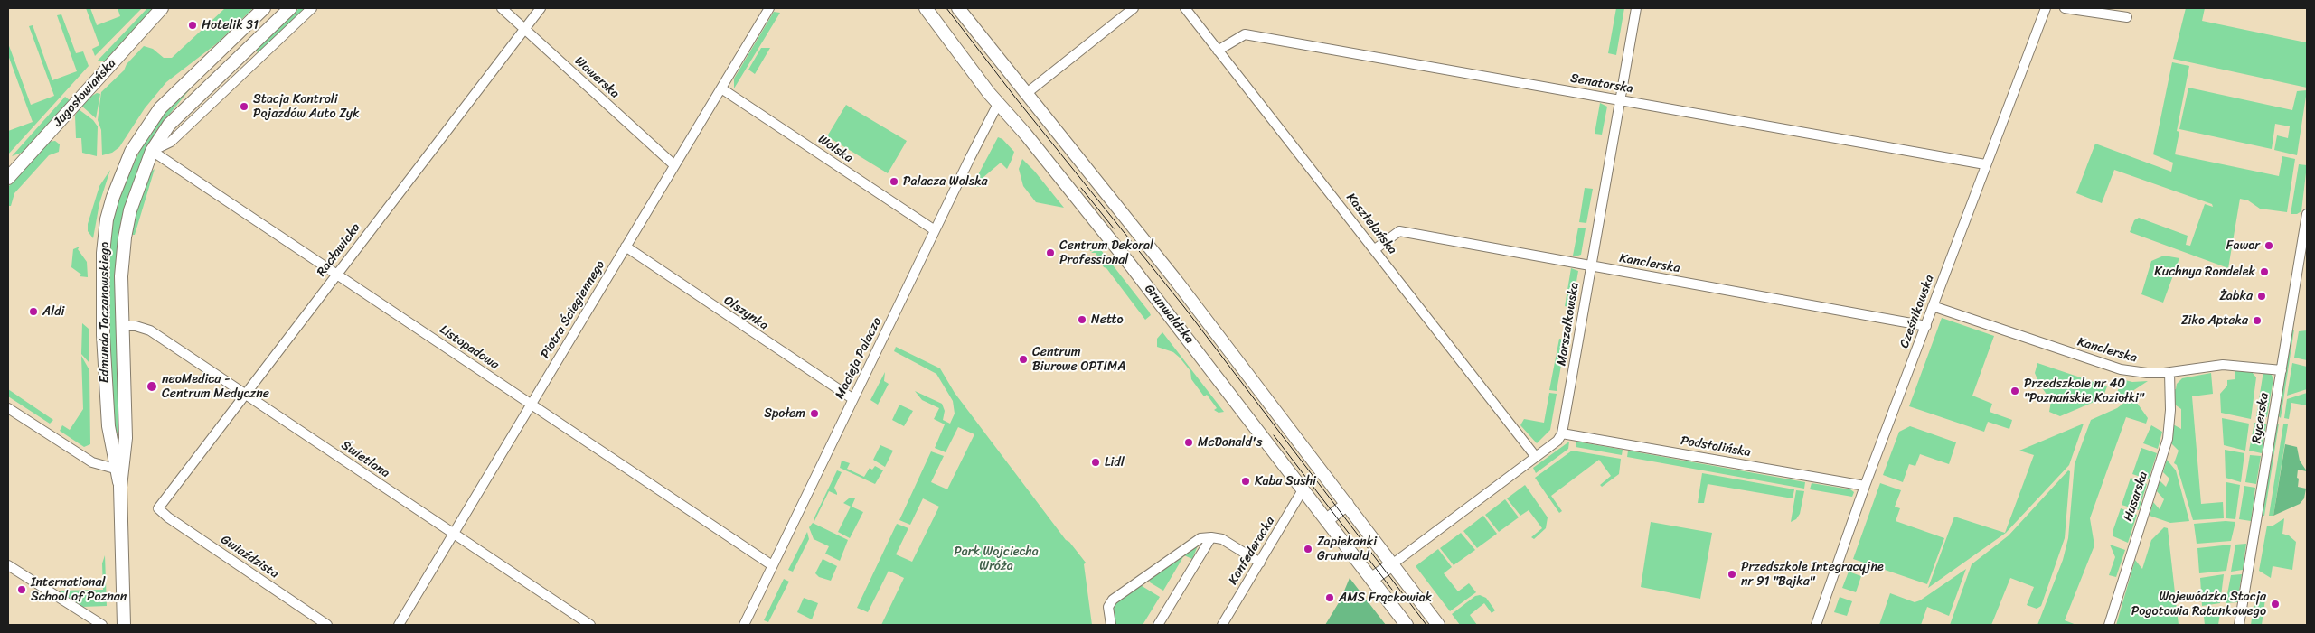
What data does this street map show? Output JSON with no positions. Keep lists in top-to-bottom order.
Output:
{
  "streets": {
    "street": [
      "Wawerska",
      "Senatorska",
      "Jugosłowiańska",
      "Wolska",
      "Kasztelańska",
      "Racławicka",
      "Kanclerska",
      "Piotra Ściegiennego",
      "Cześnikowska",
      "Edmunda Taczanowskiego",
      "Olszynka",
      "Grunwaldzka",
      "Marszałkowska",
      "Listopadowa",
      "Macieja Palacza",
      "Rycerska",
      "Podstolińska",
      "Świetlana",
      "Husarska",
      "Konfederacka",
      "Gwiaździsta"
    ]
  },
  "crossings": [
    ["Wawerska", "Racławicka"],
    ["Wawerska", "Piotra Ściegiennego"],
    ["Senatorska", "Kasztelańska"],
    ["Senatorska", "Cześnikowska"],
    ["Senatorska", "Marszałkowska"],
    ["Wolska", "Piotra Ściegiennego"],
    ["Wolska", "Macieja Palacza"],
    ["Kasztelańska", "Kanclerska"],
    ["Racławicka", "Listopadowa"],
    ["Racławicka", "Świetlana"],
    ["Racławicka", "Gwiaździsta"],
    ["Kanclerska", "Cześnikowska"],
    ["Kanclerska", "Marszałkowska"],
    ["Kanclerska", "Rycerska"],
    ["Kanclerska", "Husarska"],
    ["Piotra Ściegiennego", "Olszynka"],
    ["Piotra Ściegiennego", "Listopadowa"],
    ["Piotra Ściegiennego", "Świetlana"],
    ["Cześnikowska", "Podstolińska"],
    ["Edmunda Taczanowskiego", "Listopadowa"],
    ["Edmunda Taczanowskiego", "Świetlana"],
    ["Olszynka", "Macieja Palacza"],
    ["Grunwaldzka", "Macieja Palacza"],
    ["Grunwaldzka", "Konfederacka"],
    ["Marszałkowska", "Podstolińska"],
    ["Listopadowa", "Macieja Palacza"]
  ],
  "parks": ["Park Wojciecha Wróża"],
  "places": [
    "Hotelik 31",
    "Stacja Kontroli Pojazdów Auto Zyk",
    "Palacza Wolska",
    "Fawor",
    "Centrum Dekoral Professional",
    "Kuchnya Rondelek",
    "Żabka",
    "Aldi",
    "Netto",
    "Ziko Apteka",
    "Centrum Biurowe OPTIMA",
    "neoMedica - Centrum Medyczne",
    "Przedszkole nr 40 \"Poznańskie Koziołki\"",
    "Społem",
    "McDonald's",
    "Lidl",
    "Kaba Sushi",
    "Zapiekanki Grunwald",
    "Przedszkole Integracyjne nr 91 \"Bajka\"",
    "International School of Poznan",
    "AMS Frąckowiak",
    "Wojewódzka Stacja Pogotowia Ratunkowego"
  ]
}
